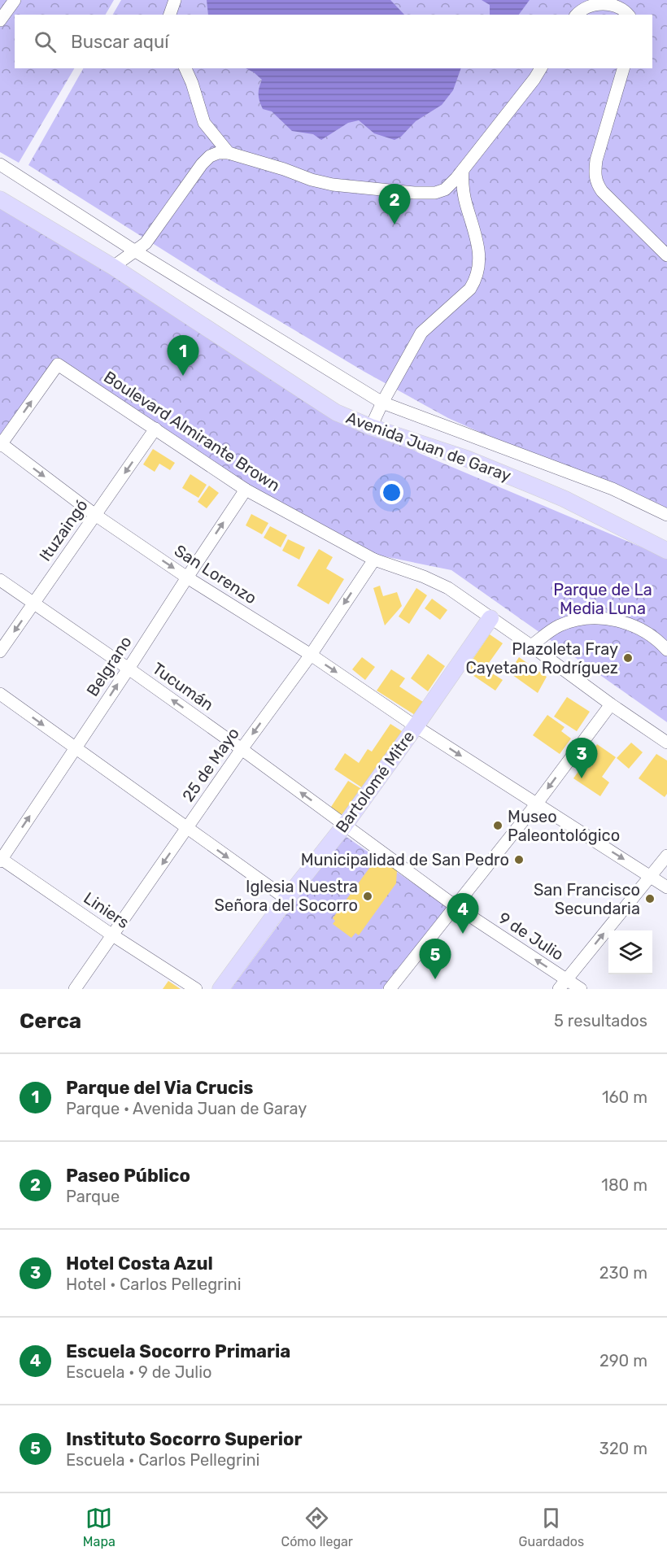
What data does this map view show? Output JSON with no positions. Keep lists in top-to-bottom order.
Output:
{
  "streets": {
    "main road": ["Avenida Juan de Garay", "Bartolomé Mitre"],
    "street": [
      "Boulevard Almirante Brown",
      "Ituzaingó",
      "San Lorenzo",
      "Belgrano",
      "Tucumán",
      "25 de Mayo",
      "Liniers",
      "9 de Julio"
    ]
  },
  "crossings": [
    ["Boulevard Almirante Brown", "Ituzaingó"],
    ["Boulevard Almirante Brown", "San Lorenzo"],
    ["Boulevard Almirante Brown", "Belgrano"],
    ["Boulevard Almirante Brown", "25 de Mayo"],
    ["Boulevard Almirante Brown", "Bartolomé Mitre"],
    ["Ituzaingó", "San Lorenzo"],
    ["Ituzaingó", "Tucumán"],
    ["San Lorenzo", "Belgrano"],
    ["San Lorenzo", "25 de Mayo"],
    ["San Lorenzo", "Bartolomé Mitre"],
    ["Belgrano", "Tucumán"],
    ["Belgrano", "Liniers"],
    ["Tucumán", "25 de Mayo"],
    ["Tucumán", "Bartolomé Mitre"],
    ["Tucumán", "9 de Julio"],
    ["25 de Mayo", "Liniers"],
    ["Bartolomé Mitre", "9 de Julio"]
  ],
  "one_way": [
    "Ituzaingó",
    "San Lorenzo",
    "Belgrano",
    "25 de Mayo",
    "9 de Julio"
  ],
  "parks": ["Parque de La Media Luna"],
  "places": [
    "Plazoleta Fray Cayetano Rodríguez",
    "Museo Paleontológico",
    "Municipalidad de San Pedro",
    "Iglesia Nuestra Señora del Socorro",
    "San Francisco Secundaria"
  ],
  "page": {
    "search": "Buscar aquí",
    "pins": [
      "2",
      "1",
      "3",
      "4",
      "5"
    ],
    "heading": ["Cerca", "5 resultados"],
    "list": [
      {
        "mark": "1",
        "name": "Parque del Via Crucis",
        "note": "Parque · Avenida Juan de Garay",
        "value": "160 m"
      },
      {
        "mark": "2",
        "name": "Paseo Público",
        "note": "Parque",
        "value": "180 m"
      },
      {
        "mark": "3",
        "name": "Hotel Costa Azul",
        "note": "Hotel · Carlos Pellegrini",
        "value": "230 m"
      },
      {
        "mark": "4",
        "name": "Escuela Socorro Primaria",
        "note": "Escuela · 9 de Julio",
        "value": "290 m"
      },
      {
        "mark": "5",
        "name": "Instituto Socorro Superior",
        "note": "Escuela · Carlos Pellegrini",
        "value": "320 m"
      }
    ],
    "nav": ["Mapa", "Cómo llegar", "Guardados"]
  }
}
